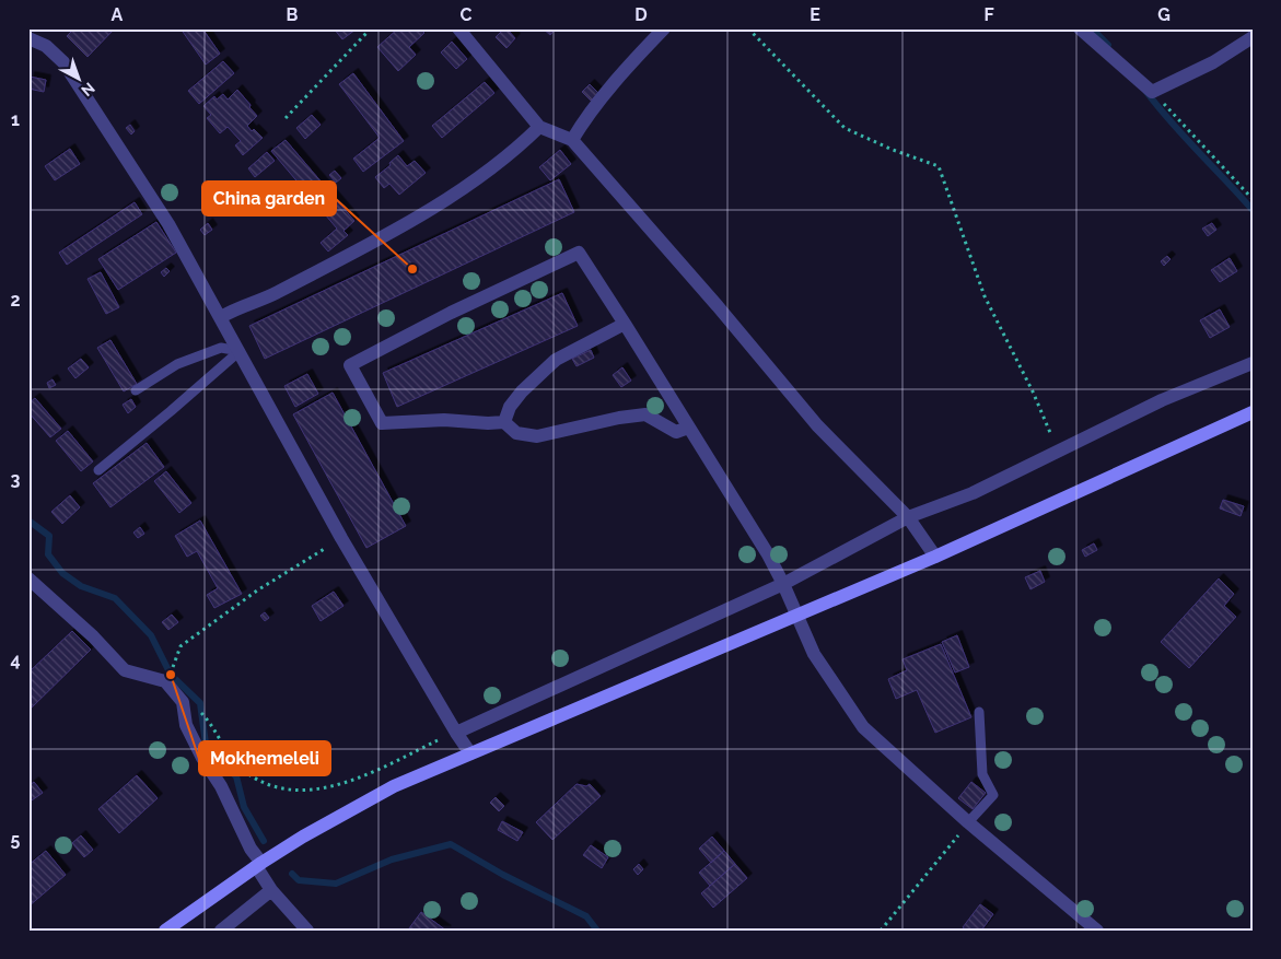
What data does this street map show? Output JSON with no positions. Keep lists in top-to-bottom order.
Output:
{
  "places": ["China garden", "Mokhemeleli"],
  "north": "bottom right",
  "grid": {
    "columns": [
      "A",
      "B",
      "C",
      "D",
      "E",
      "F",
      "G"
    ],
    "rows": [
      "1",
      "2",
      "3",
      "4",
      "5"
    ]
  }
}
